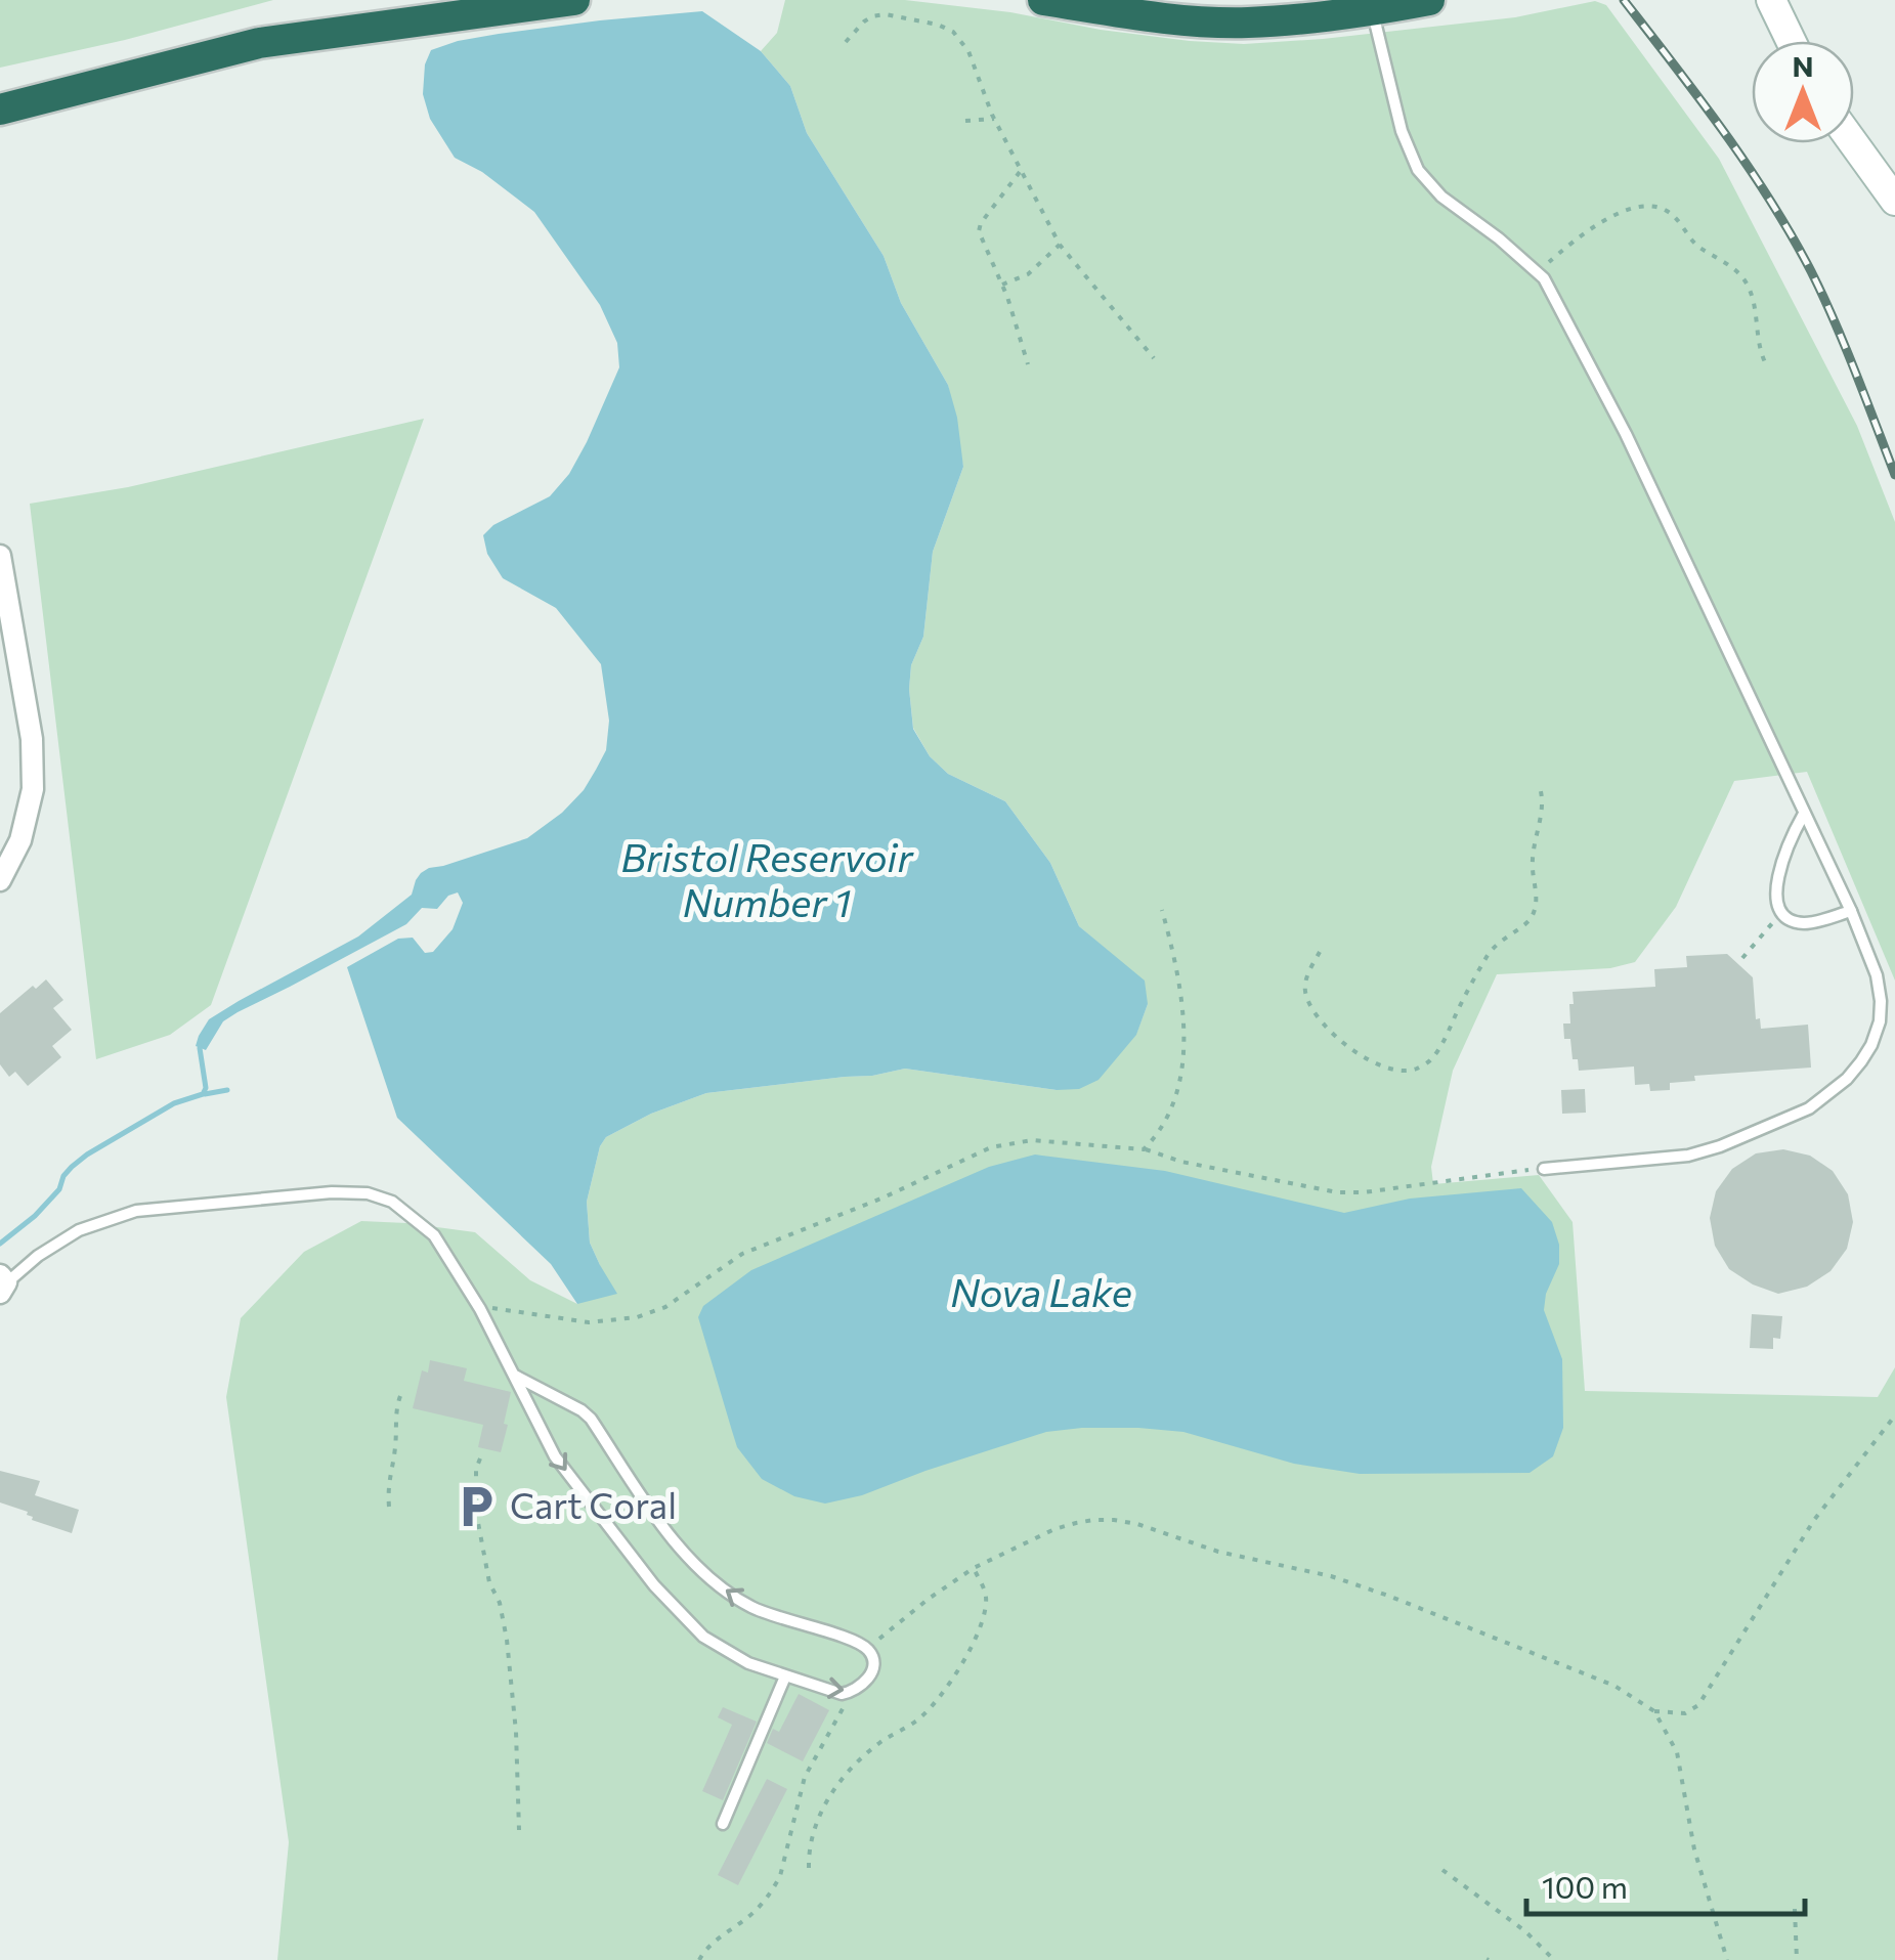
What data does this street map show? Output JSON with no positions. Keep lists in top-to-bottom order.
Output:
{
  "water": ["Bristol Reservoir Number 1", "Nova Lake"],
  "places": {
    "parking": ["Cart Coral"]
  },
  "scale_bar": "100 m",
  "north": "top"
}
